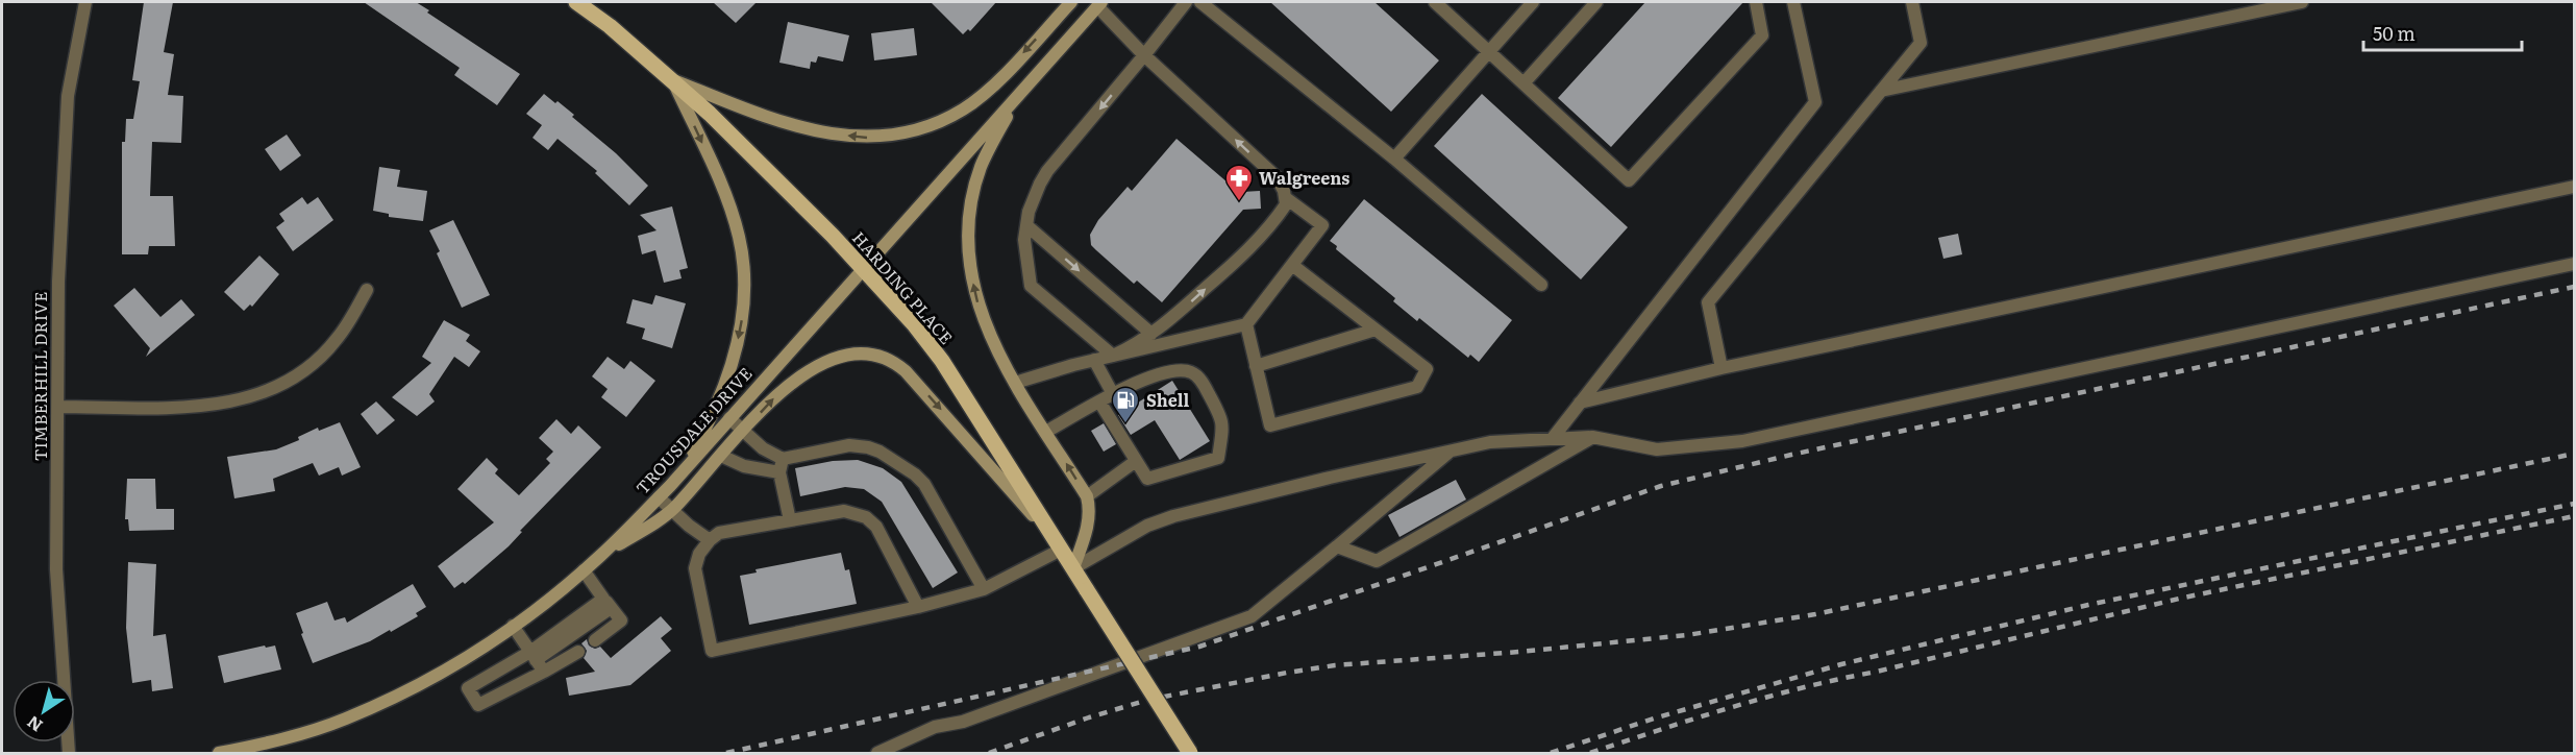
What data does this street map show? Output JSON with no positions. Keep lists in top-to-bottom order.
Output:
{
  "streets": {
    "main road": ["HARDING PLACE"],
    "street": ["TIMBERHILL DRIVE", "TROUSDALE DRIVE"]
  },
  "crossings": [
    ["HARDING PLACE", "TROUSDALE DRIVE"]
  ],
  "places": {
    "pharmacy": ["Walgreens"],
    "fuel station": ["Shell"]
  },
  "scale_bar": "50 m",
  "north": "bottom left"
}
